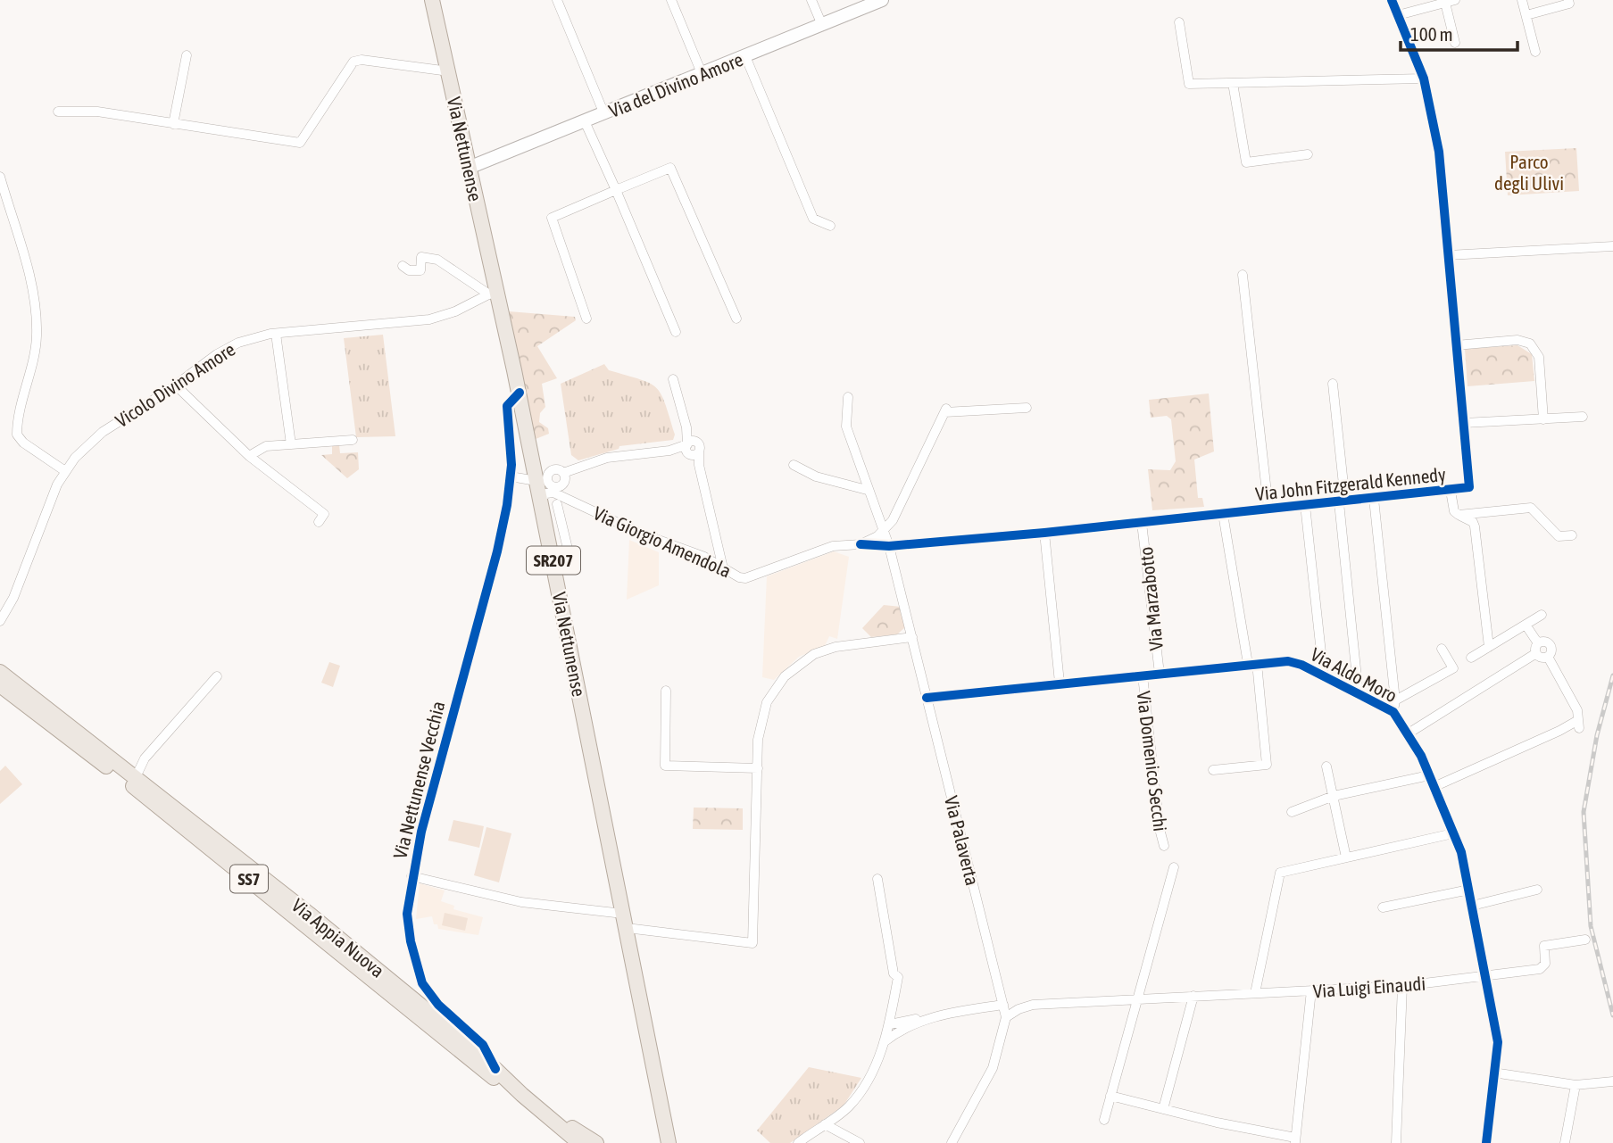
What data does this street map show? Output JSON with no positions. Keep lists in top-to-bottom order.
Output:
{
  "streets": {
    "main road": [
      "Via del Divino Amore",
      "Via Nettunense",
      "SR207",
      "SS7",
      "Via Appia Nuova"
    ],
    "street": [
      "Vicolo Divino Amore",
      "Via John Fitzgerald Kennedy",
      "Via Giorgio Amendola",
      "Via Marzabotto",
      "Via Aldo Moro",
      "Via Domenico Secchi",
      "Via Nettunense Vecchia",
      "Via Palaverta",
      "Via Luigi Einaudi"
    ]
  },
  "crossings": [
    ["Via del Divino Amore", "Via Nettunense"],
    ["Via Nettunense", "Vicolo Divino Amore"],
    ["Via Nettunense", "Via Giorgio Amendola"],
    ["Via Nettunense", "Via Nettunense Vecchia"],
    ["Via John Fitzgerald Kennedy", "Via Giorgio Amendola"],
    ["Via John Fitzgerald Kennedy", "Via Marzabotto"],
    ["Via John Fitzgerald Kennedy", "Via Aldo Moro"],
    ["Via John Fitzgerald Kennedy", "Via Palaverta"],
    ["Via Giorgio Amendola", "Via Palaverta"],
    ["Via Marzabotto", "Via Aldo Moro"],
    ["Via Aldo Moro", "Via Domenico Secchi"],
    ["Via Aldo Moro", "Via Palaverta"],
    ["Via Aldo Moro", "Via Luigi Einaudi"],
    ["Via Nettunense Vecchia", "Via Appia Nuova"],
    ["Via Palaverta", "Via Luigi Einaudi"]
  ],
  "parks": ["Parco degli Ulivi"],
  "scale_bar": "100 m"
}
